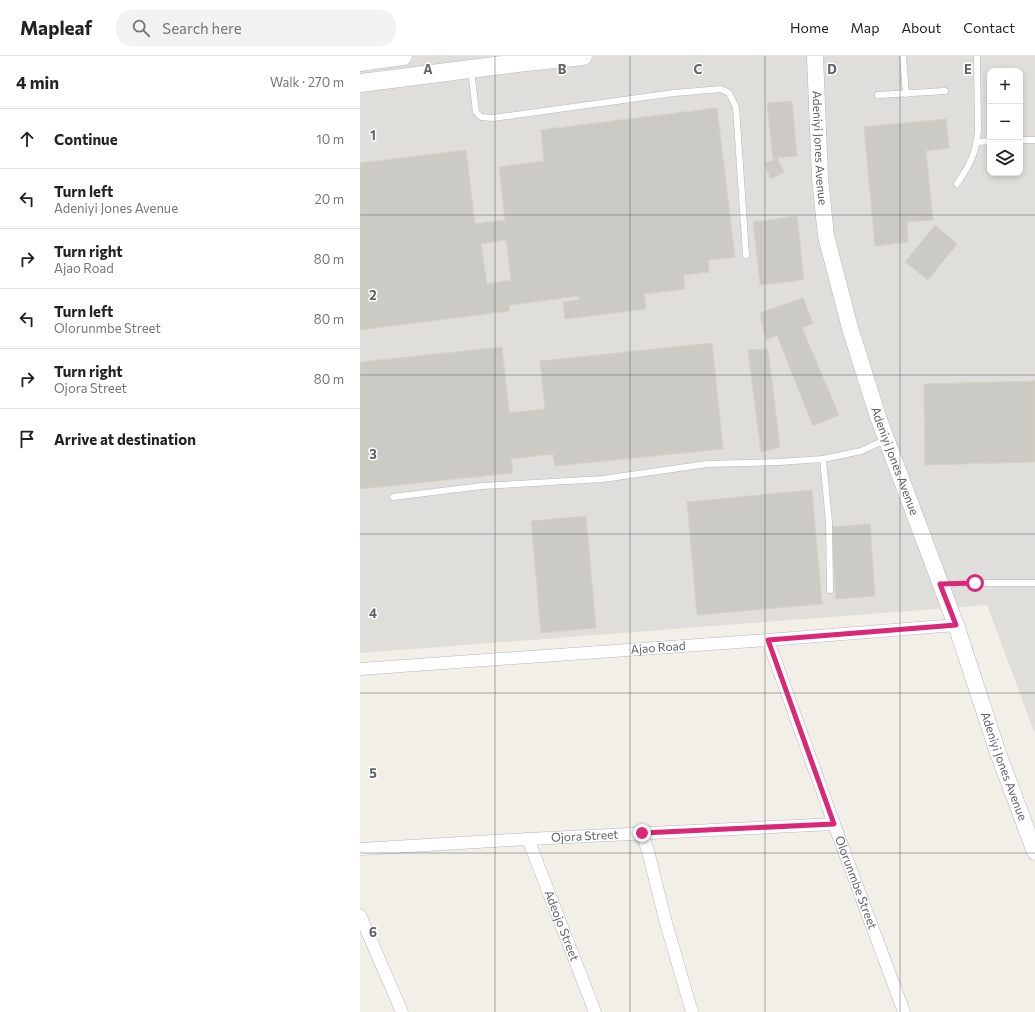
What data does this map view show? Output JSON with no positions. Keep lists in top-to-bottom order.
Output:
{
  "streets": {
    "street": [
      "Adeniyi Jones Avenue",
      "Ajao Road",
      "Ojora Street",
      "Olorunmbe Street",
      "Adeojo Street"
    ]
  },
  "crossings": [
    ["Adeniyi Jones Avenue", "Ajao Road"],
    ["Ajao Road", "Olorunmbe Street"],
    ["Ojora Street", "Olorunmbe Street"],
    ["Ojora Street", "Adeojo Street"]
  ],
  "page": {
    "header": "Mapleaf",
    "search": "Search here",
    "nav": [
      "Home",
      "Map",
      "About",
      "Contact"
    ],
    "heading": ["4 min", "Walk · 270 m"],
    "map_buttons": ["+", "−"],
    "list": [
      ["Continue", "10 m"],
      ["Turn left", "Adeniyi Jones Avenue", "20 m"],
      ["Turn right", "Ajao Road", "80 m"],
      ["Turn left", "Olorunmbe Street", "80 m"],
      ["Turn right", "Ojora Street", "80 m"],
      "Arrive at destination"
    ]
  },
  "grid": {
    "columns": [
      "A",
      "B",
      "C",
      "D",
      "E"
    ],
    "rows": [
      "1",
      "2",
      "3",
      "4",
      "5",
      "6"
    ]
  }
}
